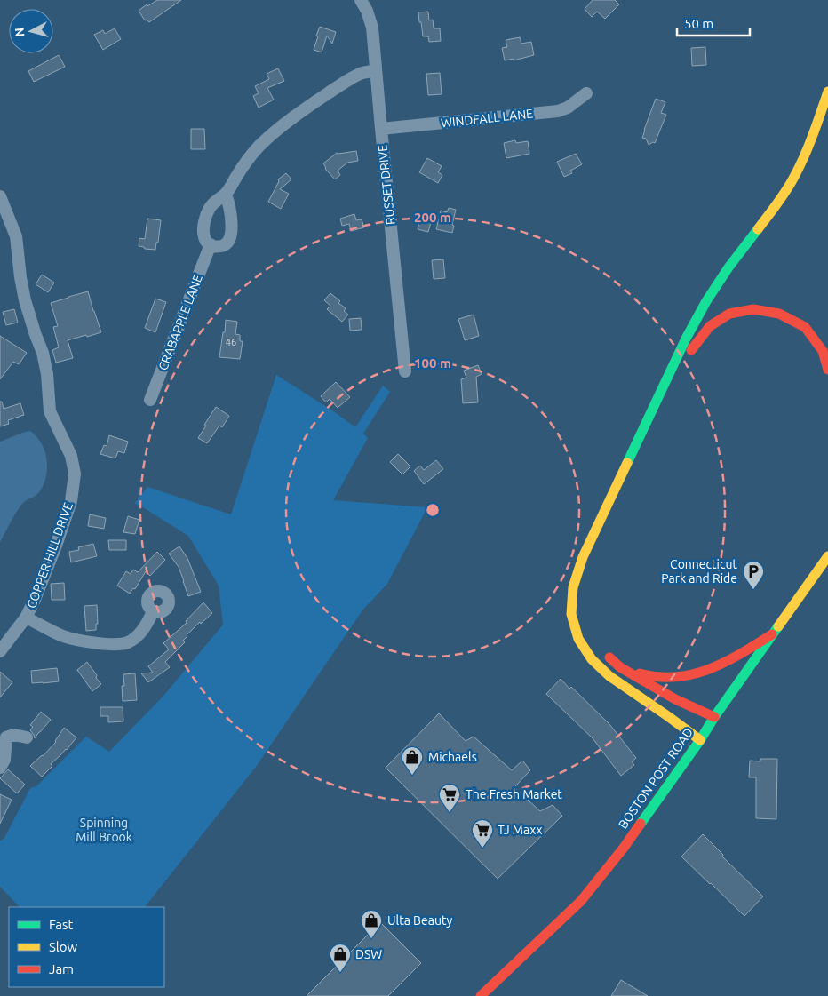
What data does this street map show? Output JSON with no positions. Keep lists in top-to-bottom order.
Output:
{
  "streets": {
    "main road": ["BOSTON POST ROAD"],
    "street": [
      "WINDFALL LANE",
      "RUSSET DRIVE",
      "CRABAPPLE LANE",
      "COPPER HILL DRIVE"
    ]
  },
  "crossings": [
    ["WINDFALL LANE", "RUSSET DRIVE"]
  ],
  "parks": ["Spinning Mill Brook"],
  "places": {
    "parking": ["Connecticut Park and Ride"],
    "shop": ["Michaels", "Ulta Beauty", "DSW"],
    "supermarket": ["The Fresh Market", "TJ Maxx"]
  },
  "house_numbers": ["46"],
  "legend": ["Fast", "Slow", "Jam"],
  "scale_bar": "50 m",
  "north": "left",
  "rings": ["200 m", "100 m"]
}
